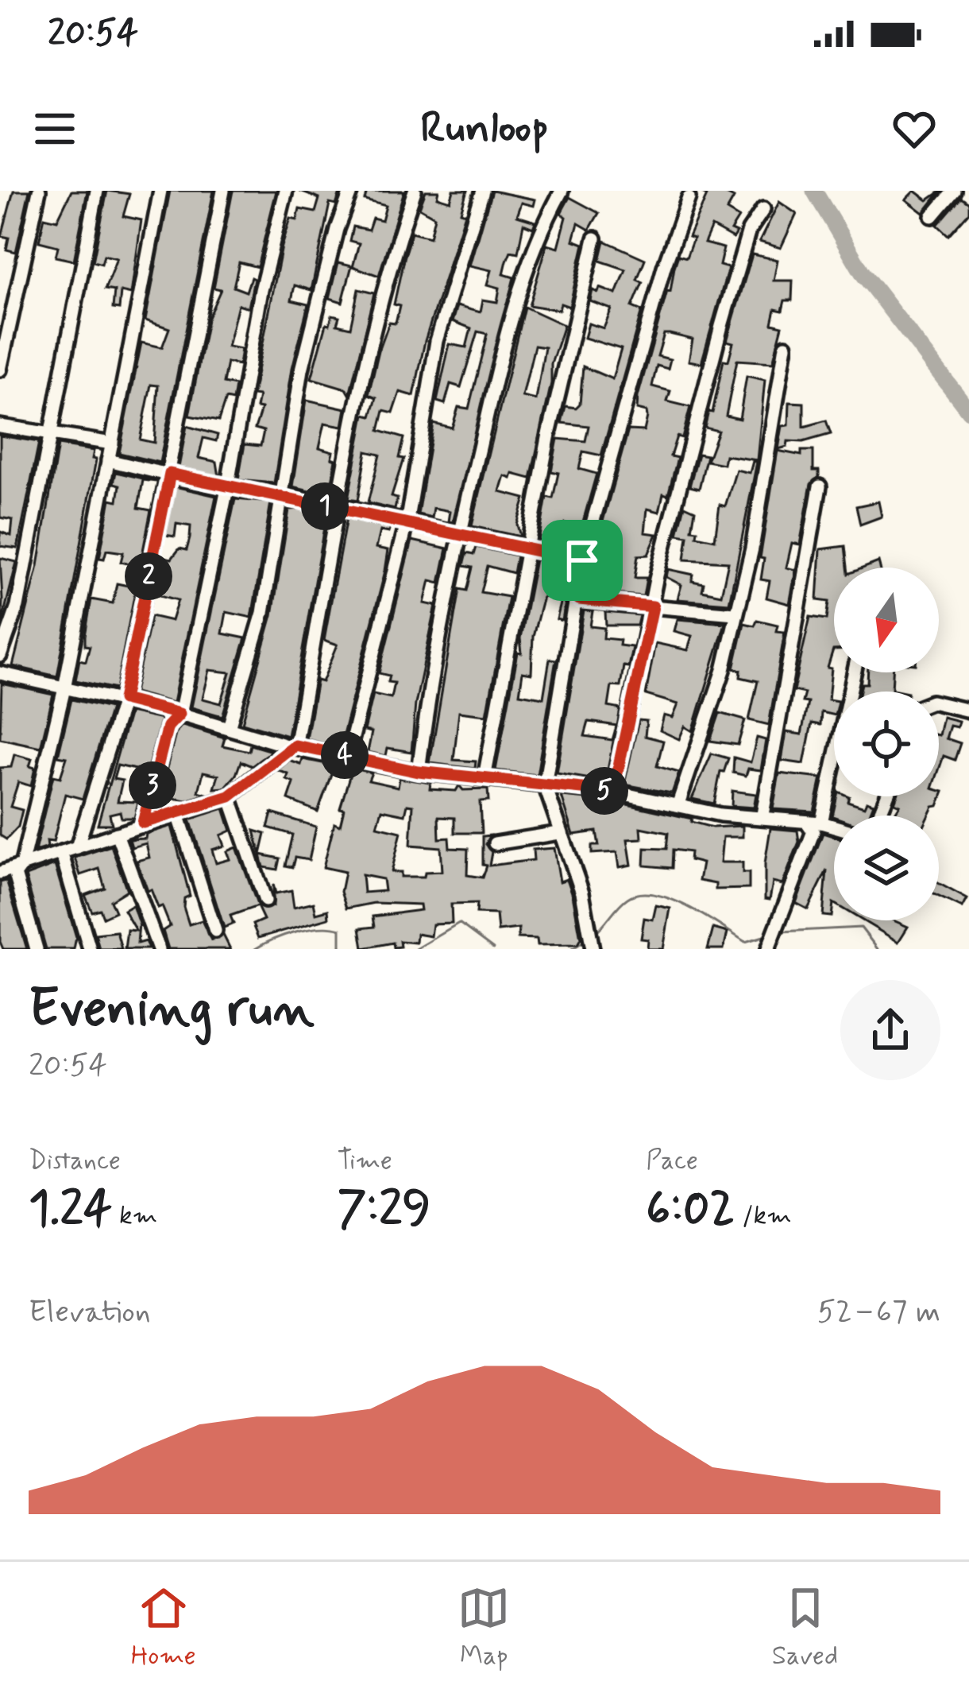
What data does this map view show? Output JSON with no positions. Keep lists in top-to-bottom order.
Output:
{
  "north": "bottom",
  "page": {
    "status": "20:54",
    "header": "Runloop",
    "pins": [
      "1",
      "2",
      "4",
      "3",
      "5"
    ],
    "heading": ["Evening run", "20:54"],
    "stats": [
      ["Distance", "1.24 km"],
      ["Time", "7:29"],
      ["Pace", "6:02 /km"]
    ],
    "chart": ["Elevation", "52–67 m"],
    "tabs": ["Home", "Map", "Saved"]
  }
}
